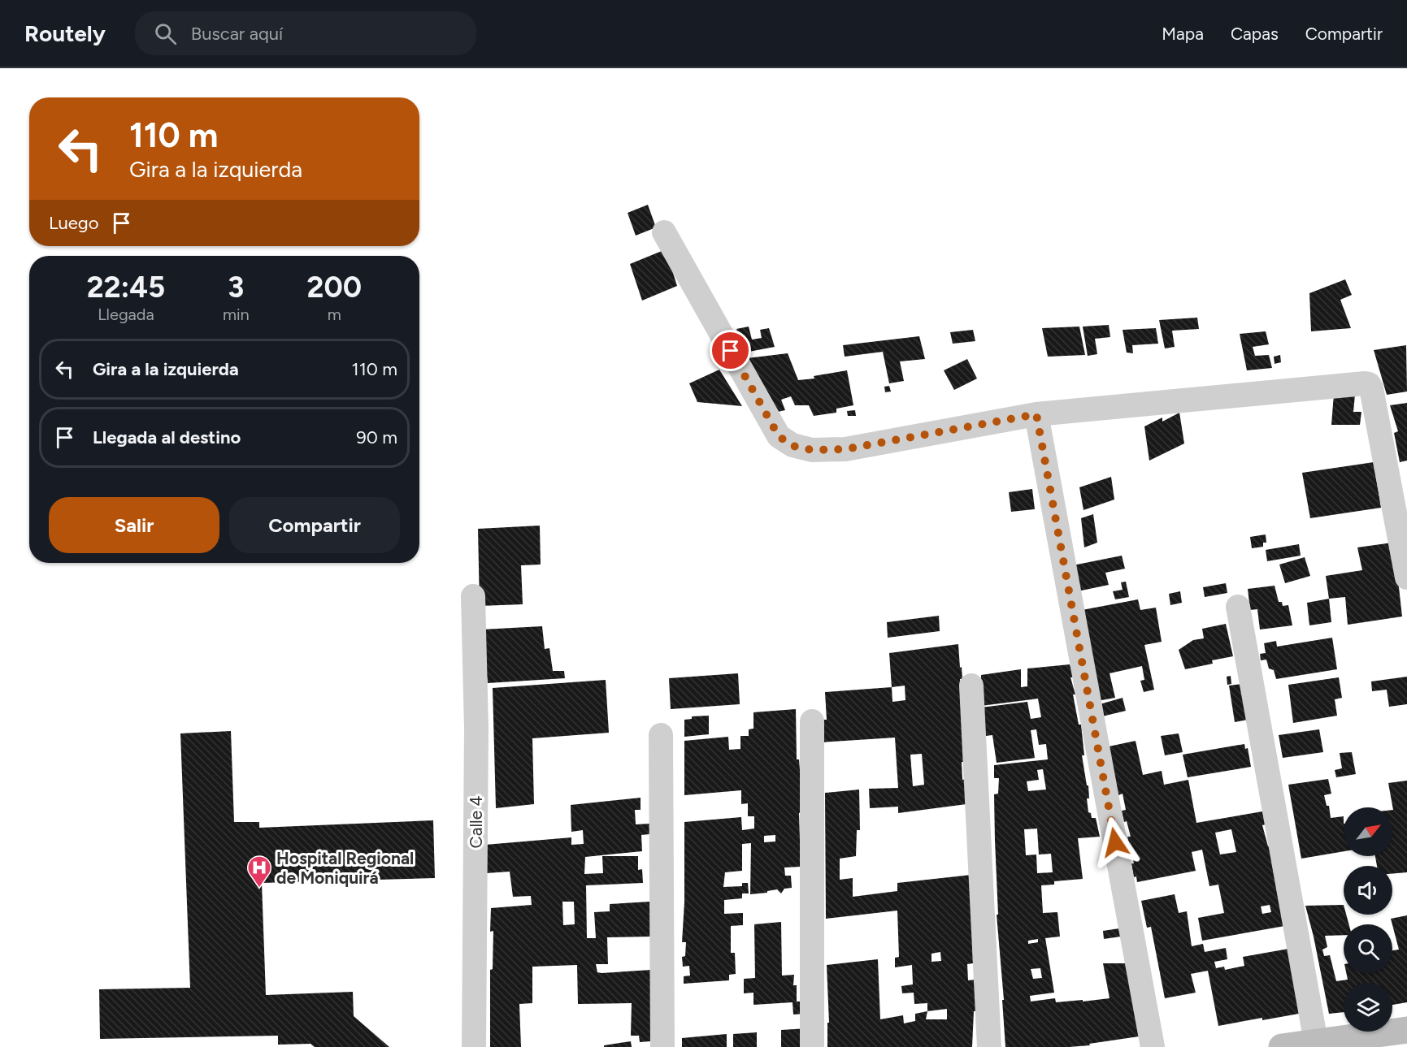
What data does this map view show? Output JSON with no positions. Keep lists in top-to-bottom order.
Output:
{
  "streets": {
    "street": ["Calle 4"]
  },
  "places": {
    "hospital": ["Hospital Regional de Moniquirá"]
  },
  "north": "top right",
  "page": {
    "header": "Routely",
    "search": "Buscar aquí",
    "nav": ["Mapa", "Capas", "Compartir"],
    "turn": ["110 m", "Gira a la izquierda"],
    "then": "Luego",
    "eta": [
      "22:45",
      "Llegada",
      "3",
      "min",
      "200",
      "m"
    ],
    "list": [
      {
        "name": "Gira a la izquierda",
        "value": "110 m"
      },
      {
        "name": "Llegada al destino",
        "value": "90 m"
      }
    ],
    "buttons": ["Salir", "Compartir"]
  }
}
